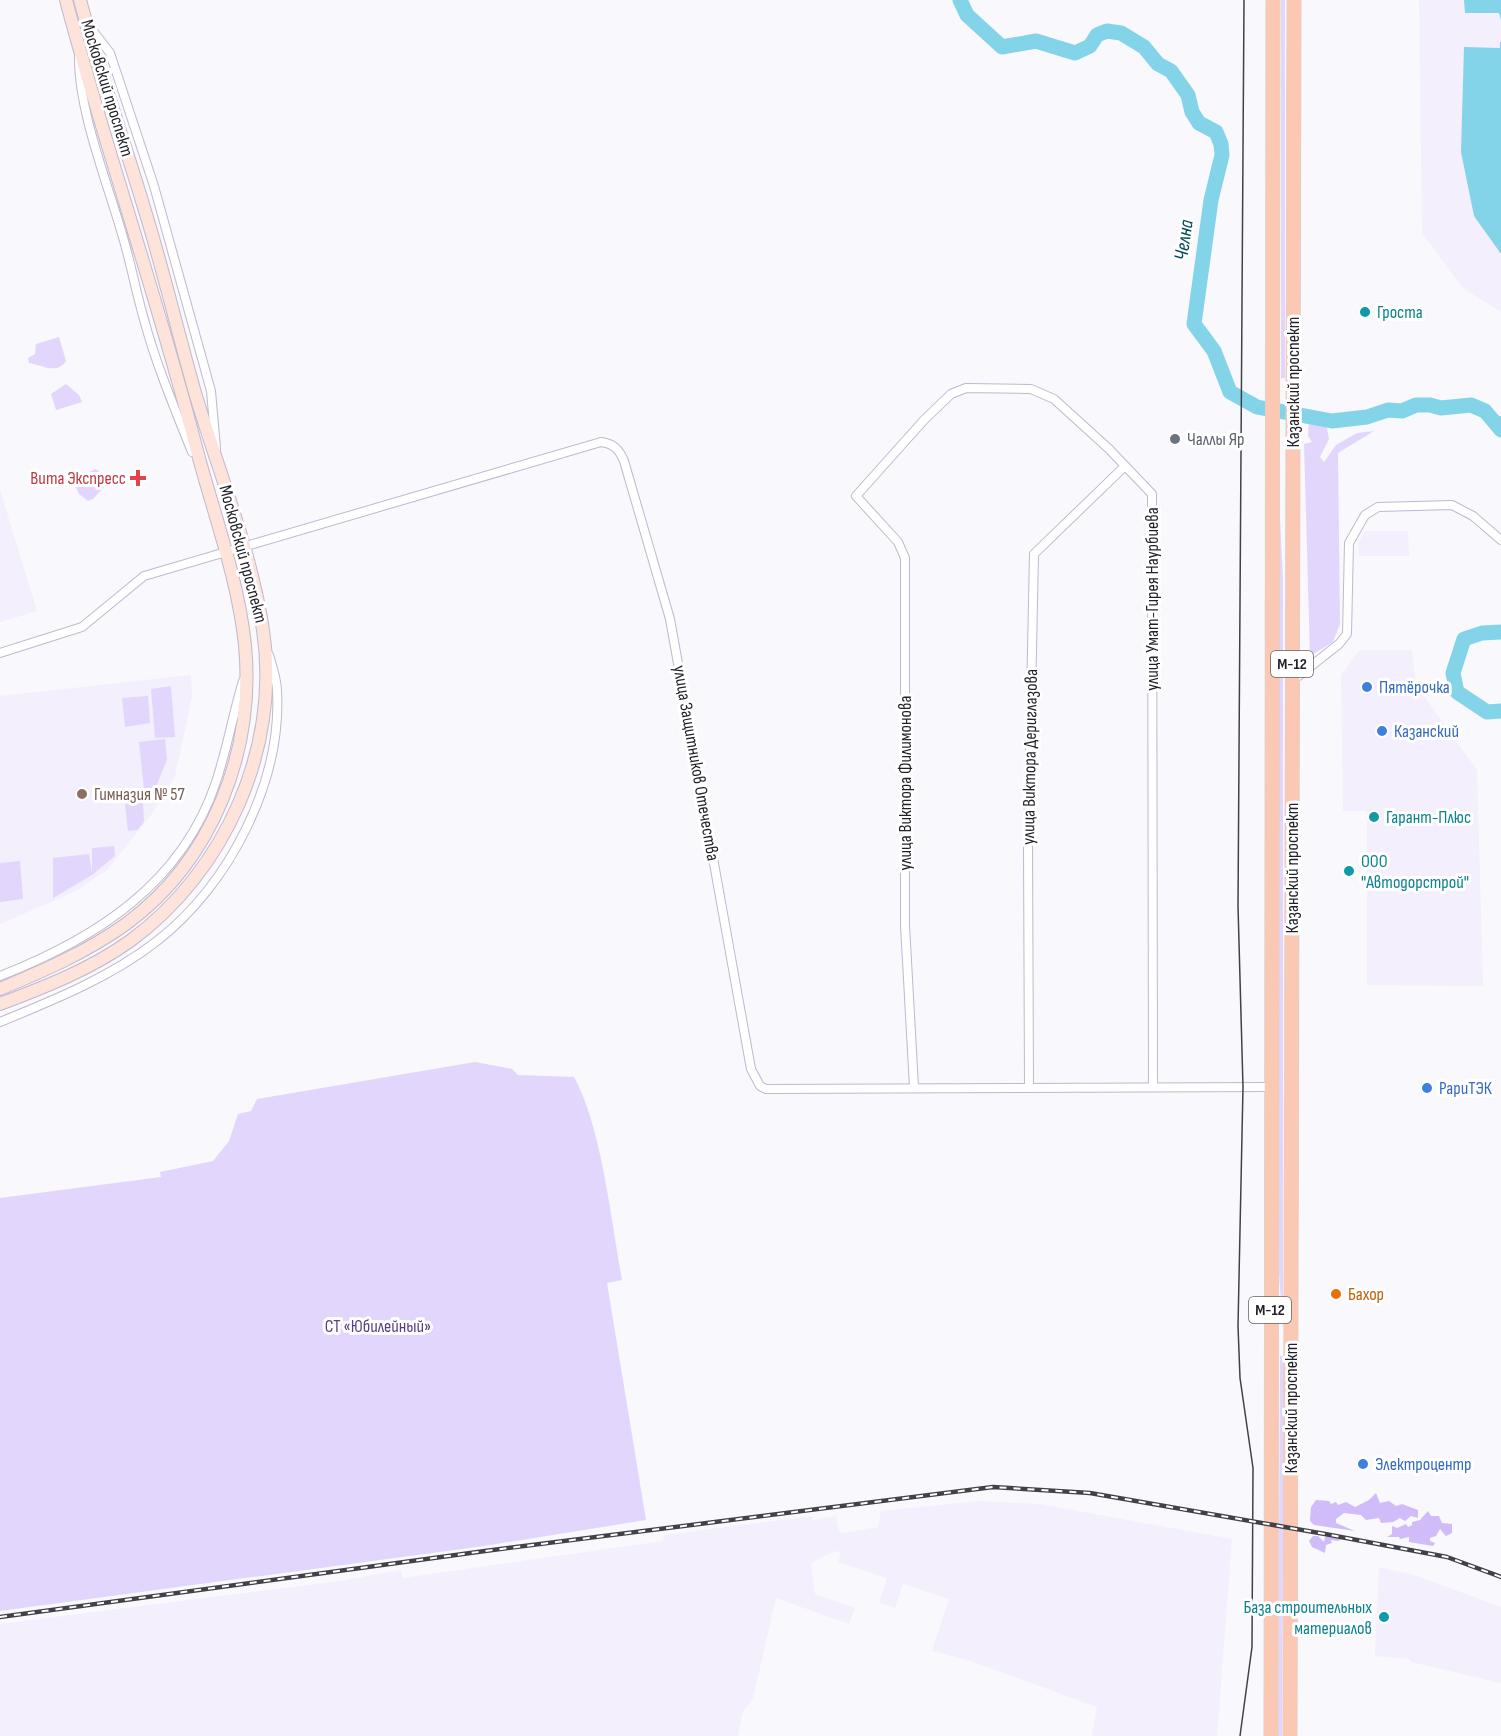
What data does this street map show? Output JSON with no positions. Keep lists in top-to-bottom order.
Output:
{
  "streets": {
    "main road": ["Московский проспект", "Казанский проспект", "М-12"],
    "street": [
      "улица Умат-Гирея Наурбиева",
      "улица Виктора Дериглазова",
      "улица Защитников Отечества",
      "улица Виктора Филимонова"
    ]
  },
  "crossings": [
    ["Московский проспект", "улица Защитников Отечества"],
    ["улица Умат-Гирея Наурбиева", "улица Виктора Дериглазова"],
    ["улица Умат-Гирея Наурбиева", "улица Виктора Филимонова"],
    ["улица Защитников Отечества", "улица Виктора Филимонова"]
  ],
  "water": ["Челна"],
  "parks": ["СТ «Юбилейный»"],
  "places": {
    "other": [
      "Гроста",
      "Чаллы Яр",
      "Пятёрочка",
      "Казанский",
      "Гимназия № 57",
      "Гарант-Плюс",
      "ООО \"Автодорстрой\"",
      "РариТЭК",
      "Бахор",
      "Электроцентр",
      "База строительных материалов"
    ],
    "health": ["Вита Экспресс"]
  }
}
